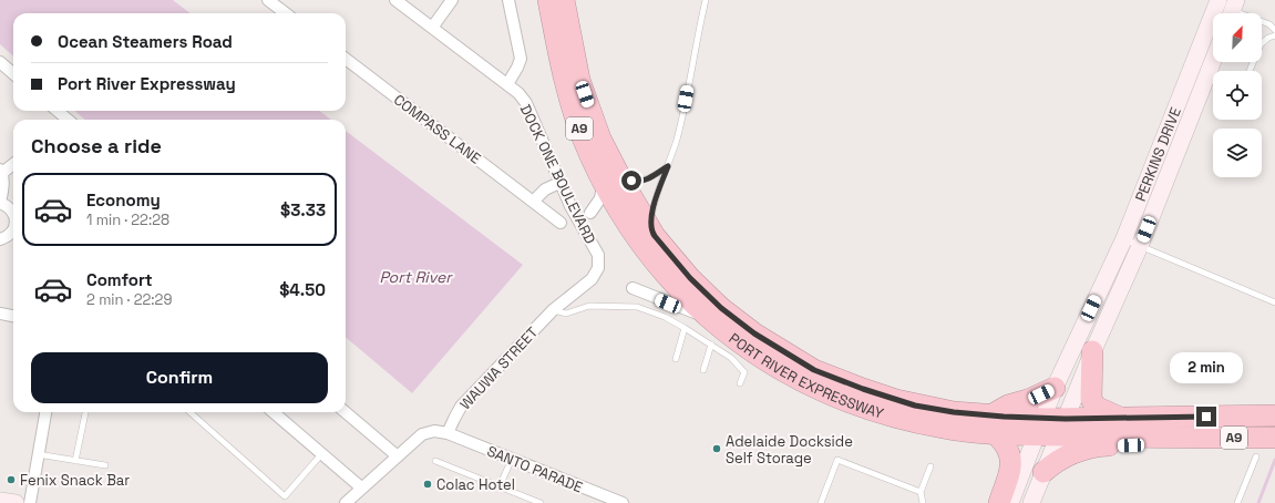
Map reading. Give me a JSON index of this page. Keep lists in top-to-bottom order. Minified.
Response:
{"streets":{"highway":["A9","PORT RIVER EXPRESSWAY"],"street":["COMPASS LANE","PERKINS DRIVE","DOCK ONE BOULEVARD","WAUWA STREET","SANTO PARADE"]},"crossings":[["PERKINS DRIVE","PORT RIVER EXPRESSWAY"],["DOCK ONE BOULEVARD","WAUWA STREET"],["WAUWA STREET","SANTO PARADE"]],"water":["Port River"],"places":["Adelaide Dockside Self Storage","Fenix Snack Bar","Colac Hotel"],"north":"top right","page":{"banner":["Ocean Steamers Road","Port River Expressway"],"heading":"Choose a ride","list":[{"name":"Economy","note":"1 min · 22:28","value":"$3.33"},{"name":"Comfort","note":"2 min · 22:29","value":"$4.50"}],"buttons":"Confirm","bubble":"2 min"}}
